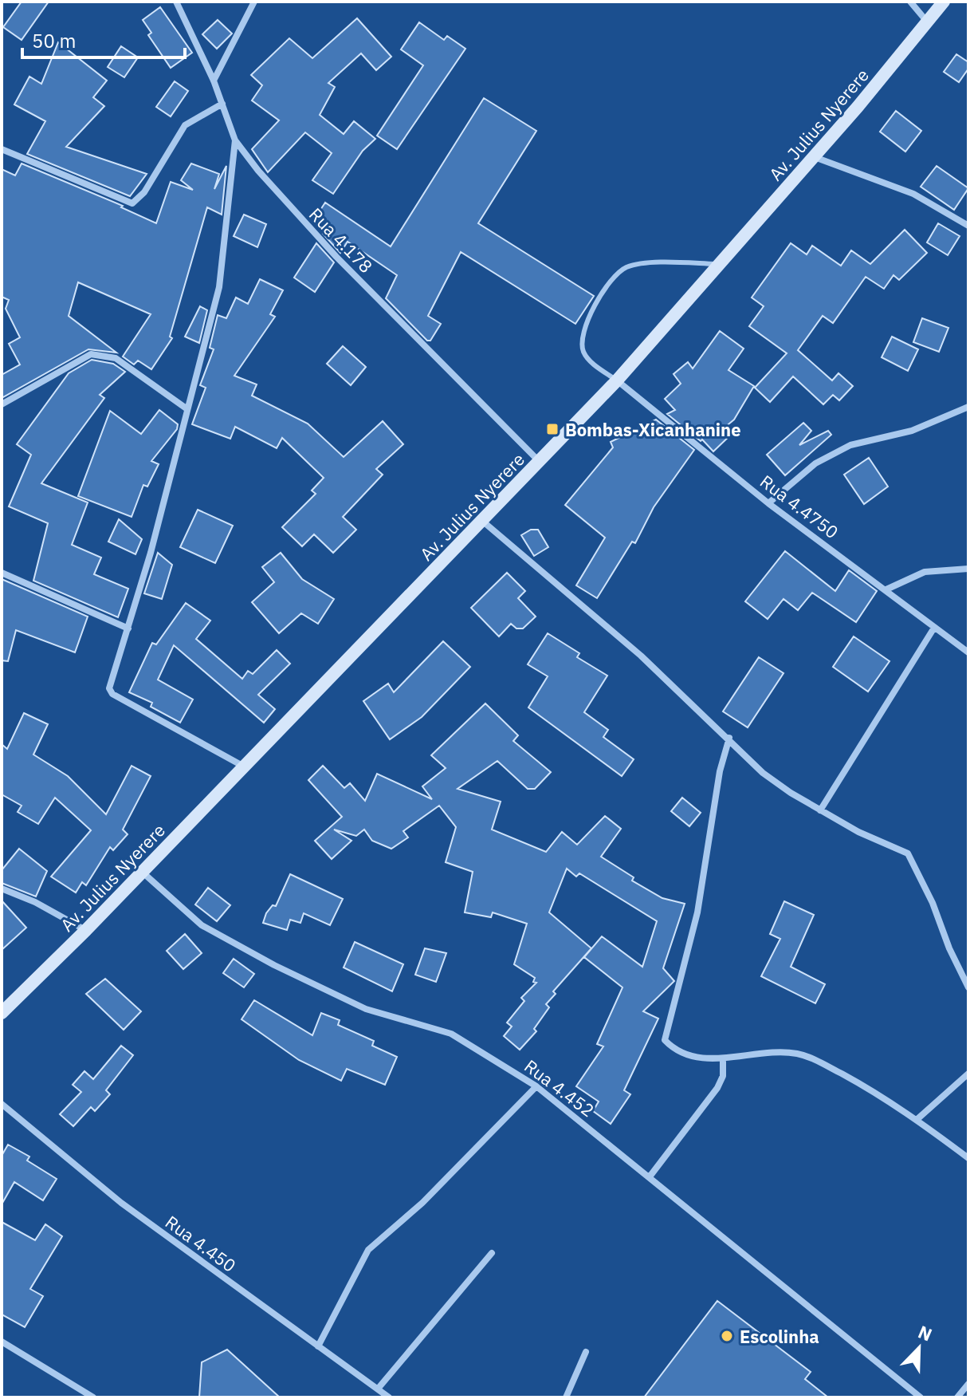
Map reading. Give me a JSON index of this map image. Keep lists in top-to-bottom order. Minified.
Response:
{"streets":{"main road":["Av. Julius Nyerere"],"street":["Rua 4.178","Rua 4.4750","Rua 4.452","Rua 4.450"]},"crossings":[["Av. Julius Nyerere","Rua 4.178"],["Av. Julius Nyerere","Rua 4.4750"],["Av. Julius Nyerere","Rua 4.452"]],"places":{"transit":["Bombas-Xicanhanine"],"other":["Escolinha"]},"scale_bar":"50 m","north":"top right"}
